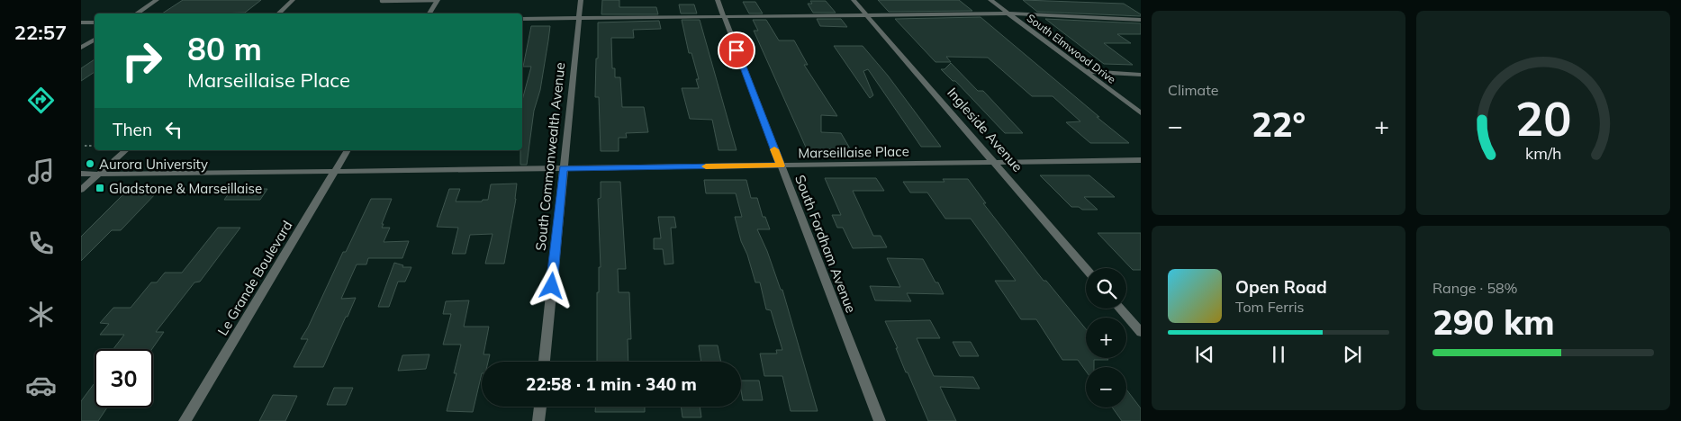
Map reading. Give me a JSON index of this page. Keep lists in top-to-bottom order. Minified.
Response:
{"streets":{"street":["South Elmwood Drive","Ingleside Avenue","Marseillaise Place","South Commonwealth Avenue","South Fordham Avenue","Le Grande Boulevard"]},"crossings":[["Ingleside Avenue","Marseillaise Place"],["Marseillaise Place","South Commonwealth Avenue"],["Marseillaise Place","South Fordham Avenue"],["Marseillaise Place","Le Grande Boulevard"]],"places":{"other":["Aurora University"],"transit":["Gladstone & Marseillaise"]},"page":{"tabs":"22:57","tile":["Climate",["Range · 58%","290 km"]],"turn":["80 m","Marseillaise Place"],"heat":["−","22°","+"],"then":"Then","map_buttons":["+","−"],"song":["Open Road","Tom Ferris"],"limit":"30","trip":"22:58 · 1 min · 340 m","gauge":["20","km/h"]}}
